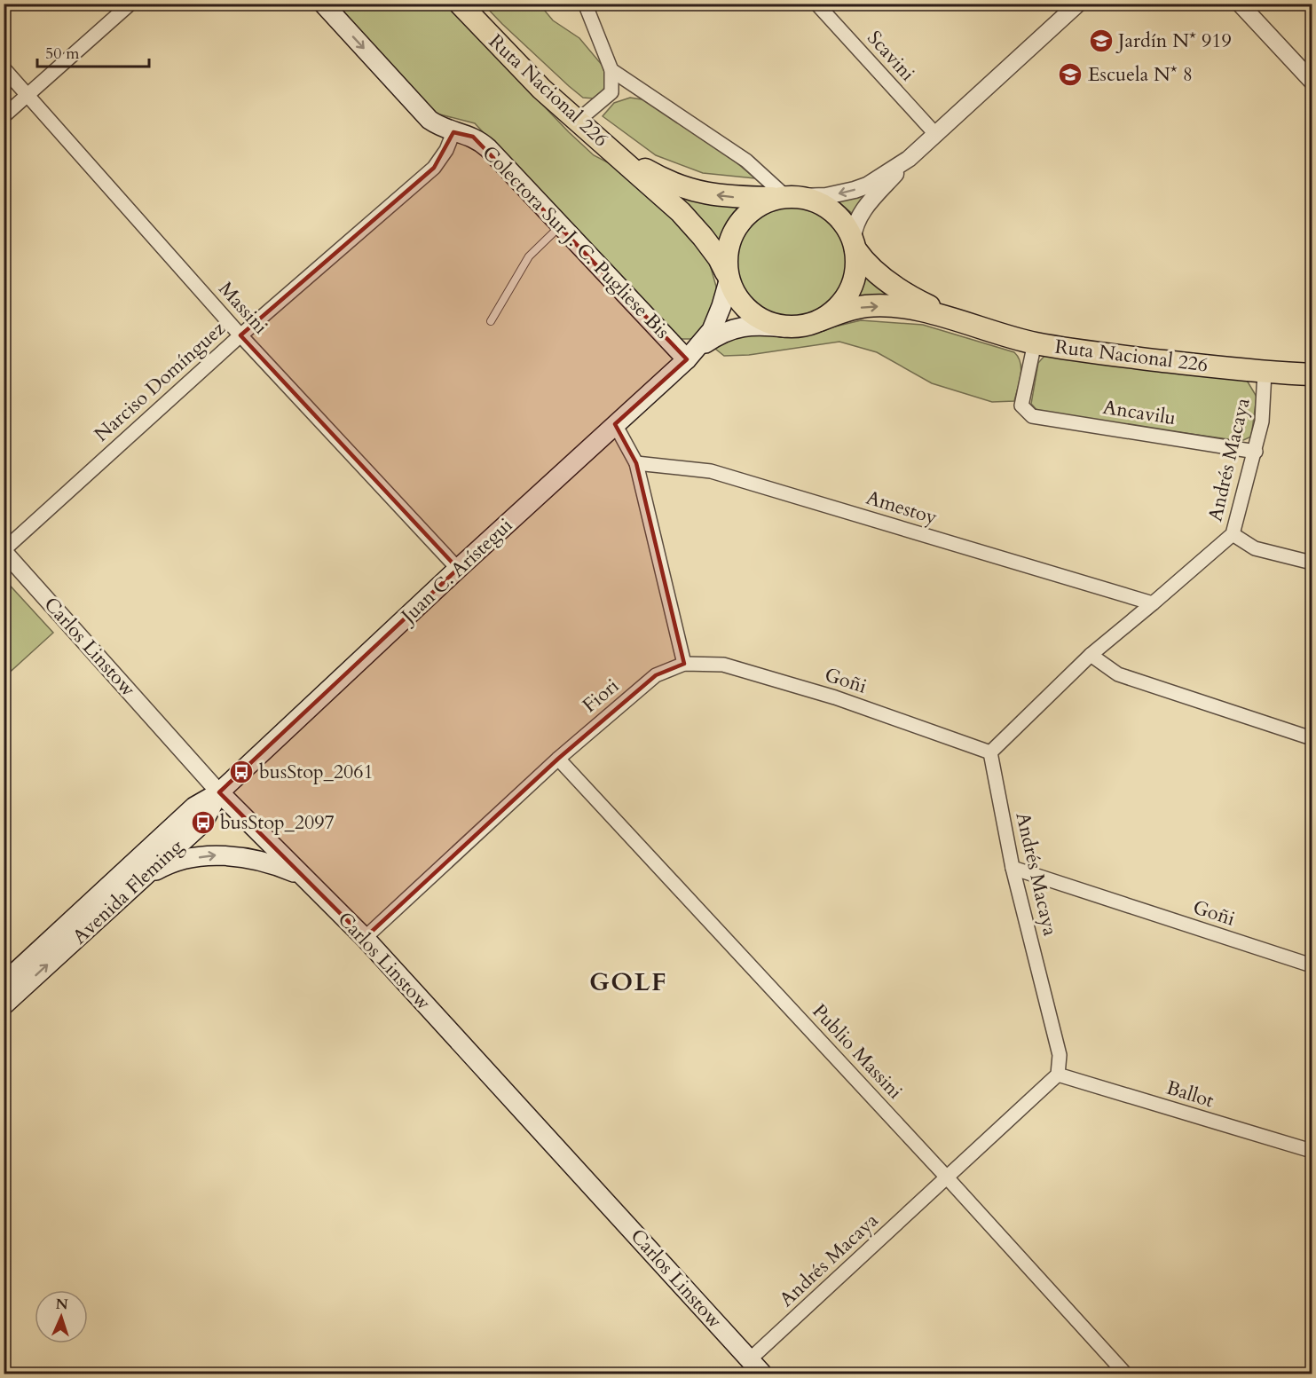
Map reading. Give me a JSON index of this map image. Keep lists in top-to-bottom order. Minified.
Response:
{"streets":{"highway":["Ruta Nacional 226"],"main road":["Colectora Sur J. C. Pugliese Bis","Juan C. Arístegui","Carlos Linstow","Avenida Fleming"],"street":["Scavini","Massini","Narciso Domínguez","Ancavilu","Andrés Macaya","Amestoy","Goñi","Fiori","Publio Massini","Ballot"]},"crossings":[["Ruta Nacional 226","Ancavilu"],["Ruta Nacional 226","Andrés Macaya"],["Ruta Nacional 226","Juan C. Arístegui"],["Colectora Sur J. C. Pugliese Bis","Narciso Domínguez"],["Colectora Sur J. C. Pugliese Bis","Juan C. Arístegui"],["Massini","Narciso Domínguez"],["Massini","Juan C. Arístegui"],["Narciso Domínguez","Carlos Linstow"],["Ancavilu","Andrés Macaya"],["Andrés Macaya","Amestoy"],["Andrés Macaya","Carlos Linstow"],["Andrés Macaya","Goñi"],["Andrés Macaya","Publio Massini"],["Andrés Macaya","Ballot"],["Juan C. Arístegui","Carlos Linstow"],["Juan C. Arístegui","Avenida Fleming"],["Carlos Linstow","Fiori"],["Carlos Linstow","Avenida Fleming"],["Goñi","Fiori"],["Fiori","Publio Massini"]],"one_way":["Colectora Sur J. C. Pugliese Bis"],"districts":["GOLF"],"places":{"school or university":["Jardín N* 919","Escuela N* 8"],"bus stop":["busStop_2061","busStop_2097"]},"scale_bar":"50 m","north":"top"}
